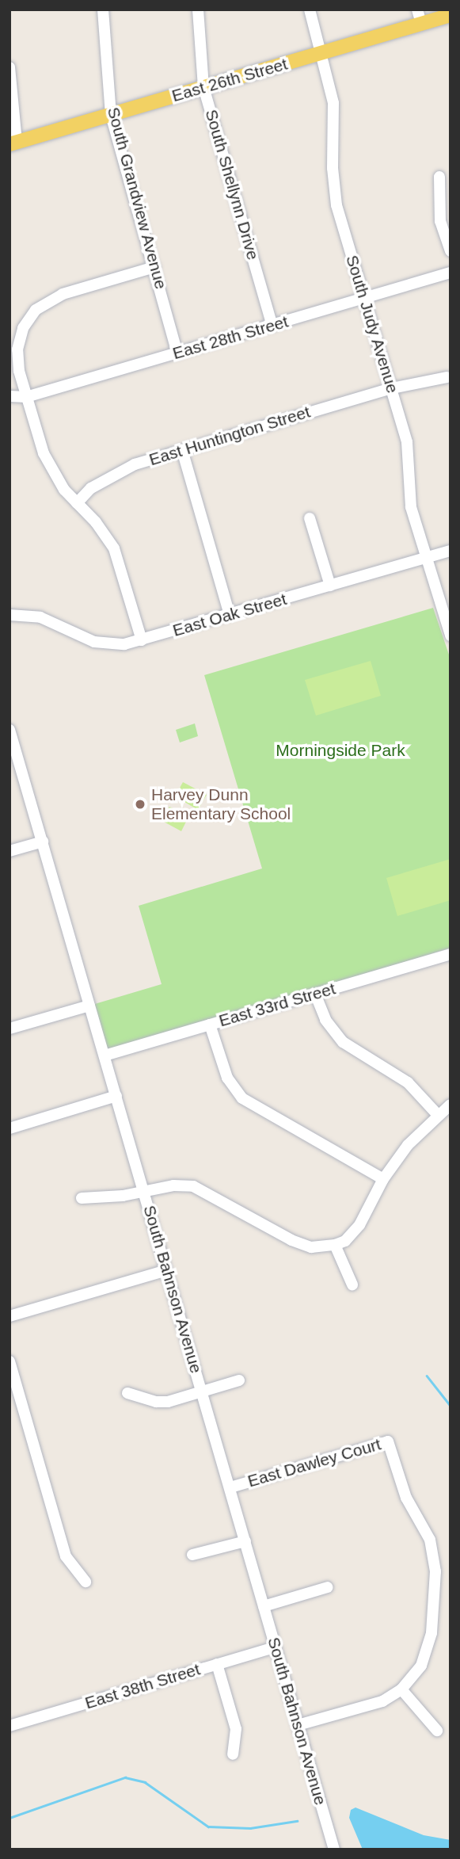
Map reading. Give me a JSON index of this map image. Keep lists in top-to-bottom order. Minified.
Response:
{"streets":{"main road":["East 26th Street"],"street":["South Shellynn Drive","South Grandview Avenue","South Judy Avenue","East 28th Street","East Huntington Street","East Oak Street","East 33rd Street","South Bahnson Avenue","East Dawley Court","East 38th Street"]},"crossings":[["East 26th Street","South Shellynn Drive"],["East 26th Street","South Grandview Avenue"],["East 26th Street","South Judy Avenue"],["South Shellynn Drive","East 28th Street"],["South Grandview Avenue","East 28th Street"],["South Judy Avenue","East 28th Street"],["South Judy Avenue","East Huntington Street"],["South Judy Avenue","East Oak Street"],["East 33rd Street","South Bahnson Avenue"],["South Bahnson Avenue","East Dawley Court"],["South Bahnson Avenue","East 38th Street"]],"parks":["Morningside Park"],"places":["Harvey Dunn Elementary School"]}
